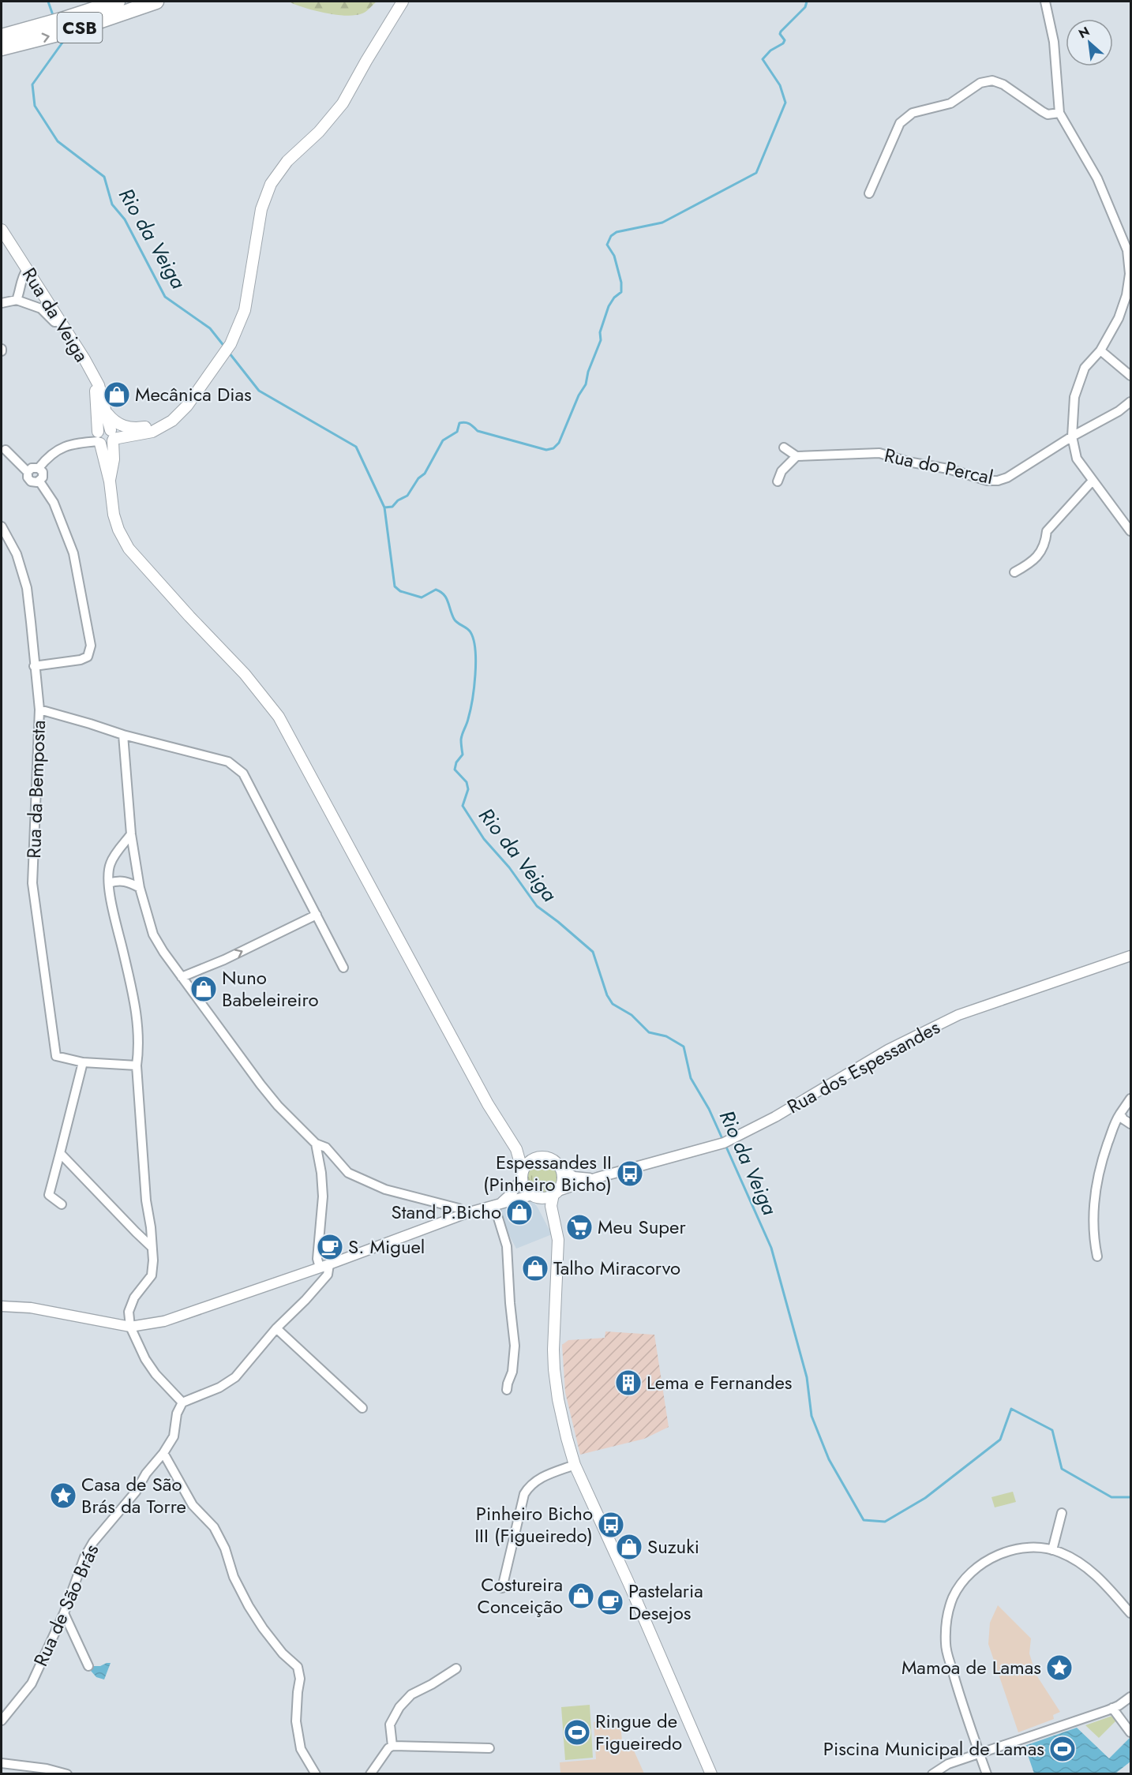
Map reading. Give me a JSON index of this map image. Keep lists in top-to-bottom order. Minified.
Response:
{"streets":{"highway":["CSB"],"main road":["Rua da Veiga"],"street":["Rua do Percal","Rua da Bemposta","Rua dos Espessandes","Rua de São Brás"]},"water":["Rio da Veiga"],"places":{"shop":["Mecânica Dias","Nuno Babeleireiro","Stand P.Bicho","Talho Miracorvo","Suzuki","Costureira Conceição"],"bus stop":["Espessandes II (Pinheiro Bicho)","Pinheiro Bicho III (Figueiredo)"],"supermarket":["Meu Super"],"cafe":["S. Miguel","Pastelaria Desejos"],"building":["Lema e Fernandes"],"place":["Casa de São Brás da Torre","Mamoa de Lamas"],"sports":["Ringue de Figueiredo","Piscina Municipal de Lamas"]},"north":"top left"}
